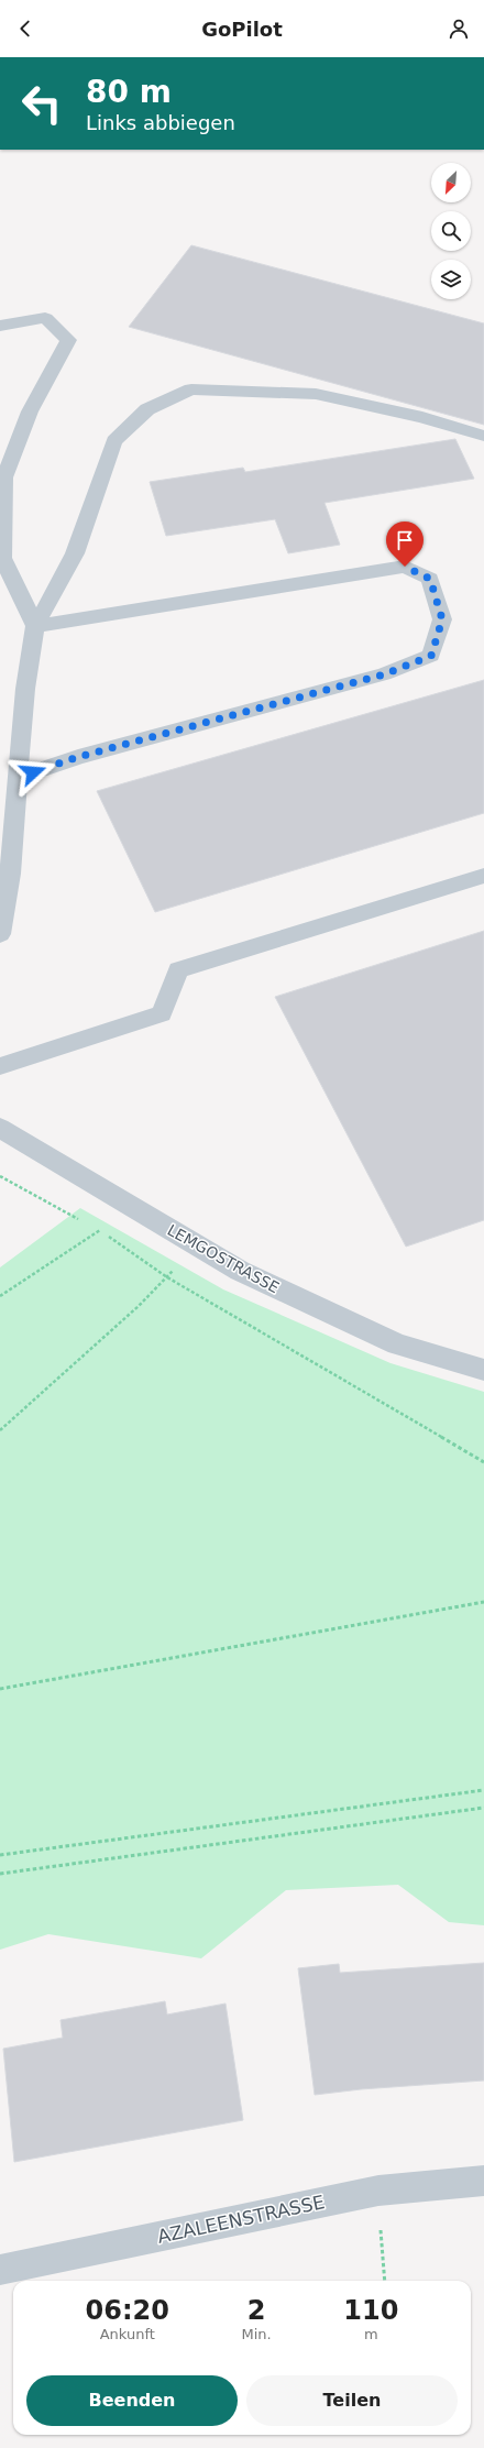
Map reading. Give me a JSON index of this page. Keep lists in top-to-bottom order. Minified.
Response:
{"streets":{"street":["LEMGOSTRASSE","AZALEENSTRASSE"]},"north":"bottom left","page":{"header":"GoPilot","turn":["80 m","Links abbiegen"],"eta":["06:20","Ankunft","2","Min.","110","m"],"buttons":["Beenden","Teilen"]}}
